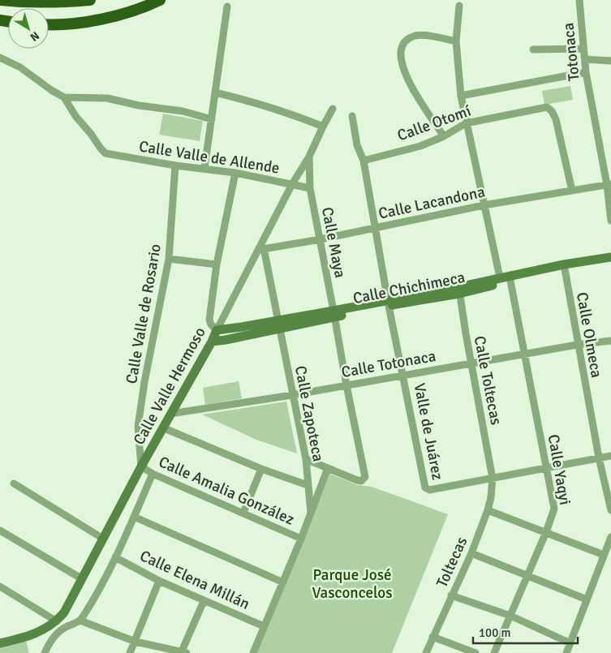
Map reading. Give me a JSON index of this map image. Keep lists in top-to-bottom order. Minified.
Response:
{"streets":{"main road":["Calle Chichimeca","Calle Valle Hermoso"],"street":["Totonaca","Calle Otomí","Calle Valle de Allende","Calle Lacandona","Calle Maya","Calle Valle de Rosario","Calle Olmeca","Calle Totonaca","Calle Toltecas","Calle Zapoteca","Valle de Juárez","Calle Yaqyi","Calle Amalia González","Toltecas","Calle Elena Millán"]},"crossings":[["Totonaca","Calle Lacandona"],["Calle Otomí","Calle Lacandona"],["Calle Otomí","Valle de Juárez"],["Calle Valle de Allende","Calle Maya"],["Calle Valle de Allende","Calle Valle de Rosario"],["Calle Valle de Allende","Calle Valle Hermoso"],["Calle Lacandona","Calle Maya"],["Calle Lacandona","Calle Valle Hermoso"],["Calle Lacandona","Calle Zapoteca"],["Calle Lacandona","Valle de Juárez"],["Calle Maya","Calle Chichimeca"],["Calle Maya","Calle Totonaca"],["Calle Maya","Calle Valle Hermoso"],["Calle Chichimeca","Calle Olmeca"],["Calle Chichimeca","Calle Toltecas"],["Calle Chichimeca","Calle Valle Hermoso"],["Calle Chichimeca","Calle Zapoteca"],["Calle Chichimeca","Valle de Juárez"],["Calle Chichimeca","Calle Yaqyi"],["Calle Valle de Rosario","Calle Valle Hermoso"],["Calle Valle de Rosario","Calle Amalia González"],["Calle Olmeca","Calle Totonaca"],["Calle Totonaca","Calle Toltecas"],["Calle Totonaca","Calle Valle Hermoso"],["Calle Totonaca","Calle Zapoteca"],["Calle Totonaca","Valle de Juárez"],["Calle Totonaca","Calle Yaqyi"],["Calle Toltecas","Valle de Juárez"],["Calle Toltecas","Toltecas"],["Calle Valle Hermoso","Calle Zapoteca"],["Calle Valle Hermoso","Calle Amalia González"],["Valle de Juárez","Toltecas"]],"parks":["Parque José Vasconcelos"],"scale_bar":"100 m","north":"bottom right"}
